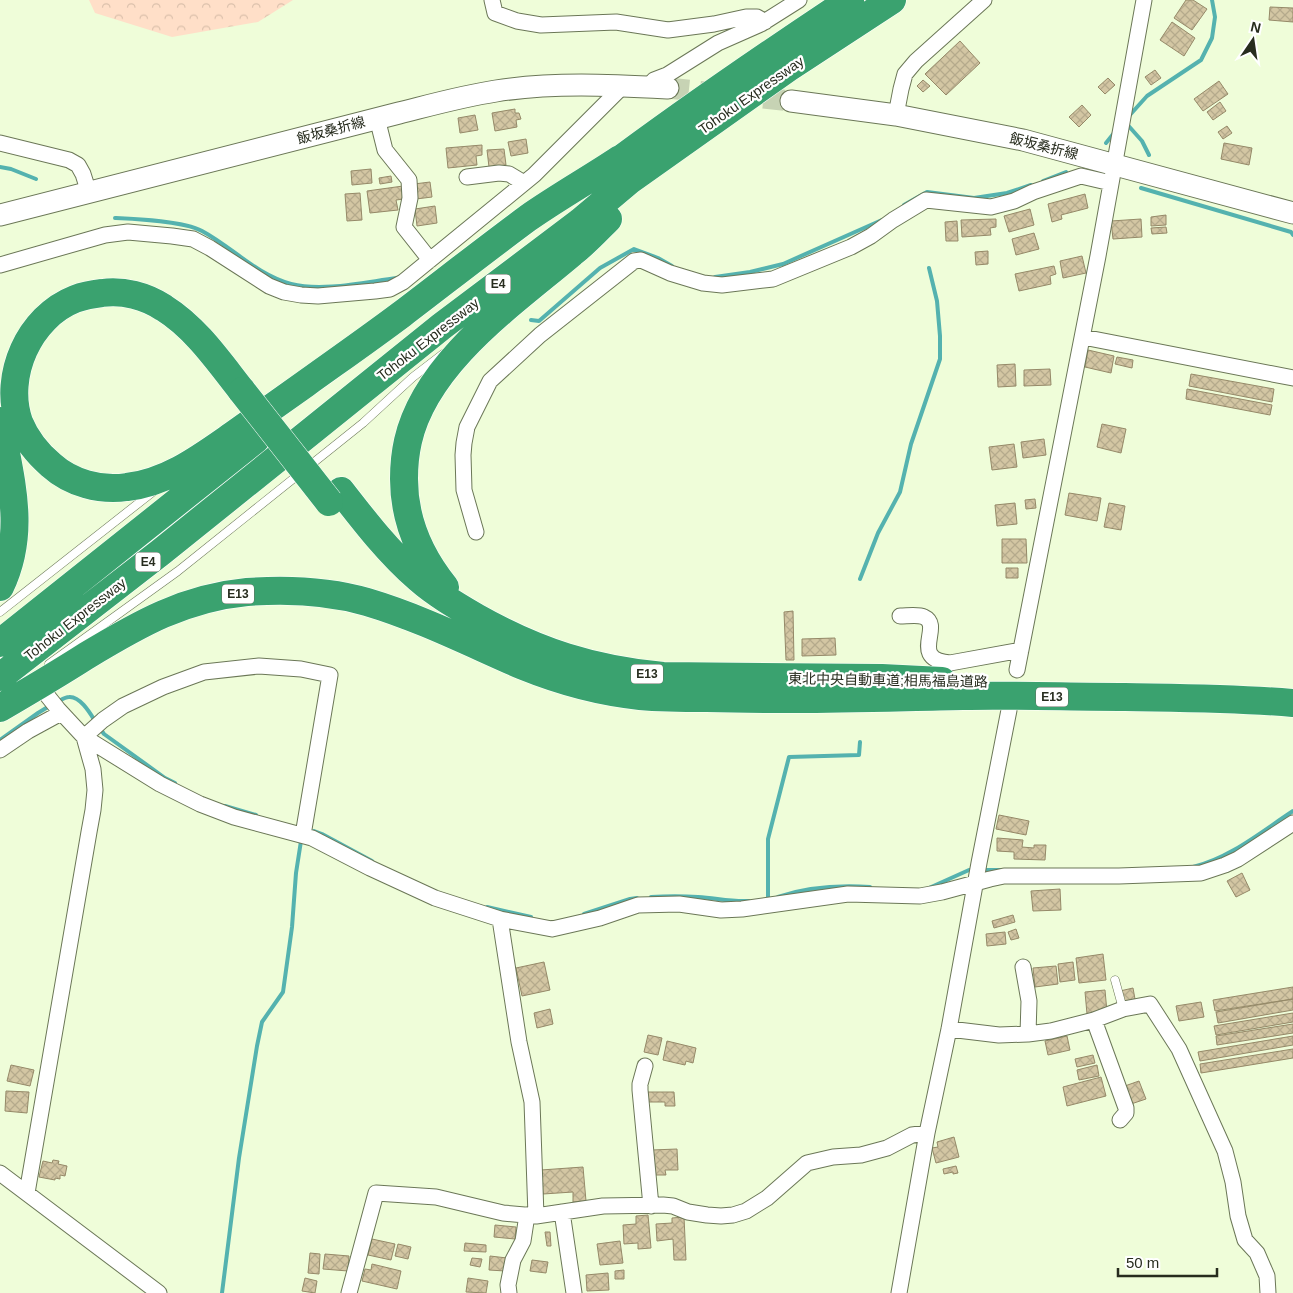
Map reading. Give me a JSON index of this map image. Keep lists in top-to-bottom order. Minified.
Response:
{"streets":{"highway":["Tohoku Expressway","E4","E13","東北中央自動車道;相馬福島道路"],"main road":["飯坂桑折線"]},"crossings":[["E13","東北中央自動車道;相馬福島道路"]],"scale_bar":"50 m","north":"top"}
